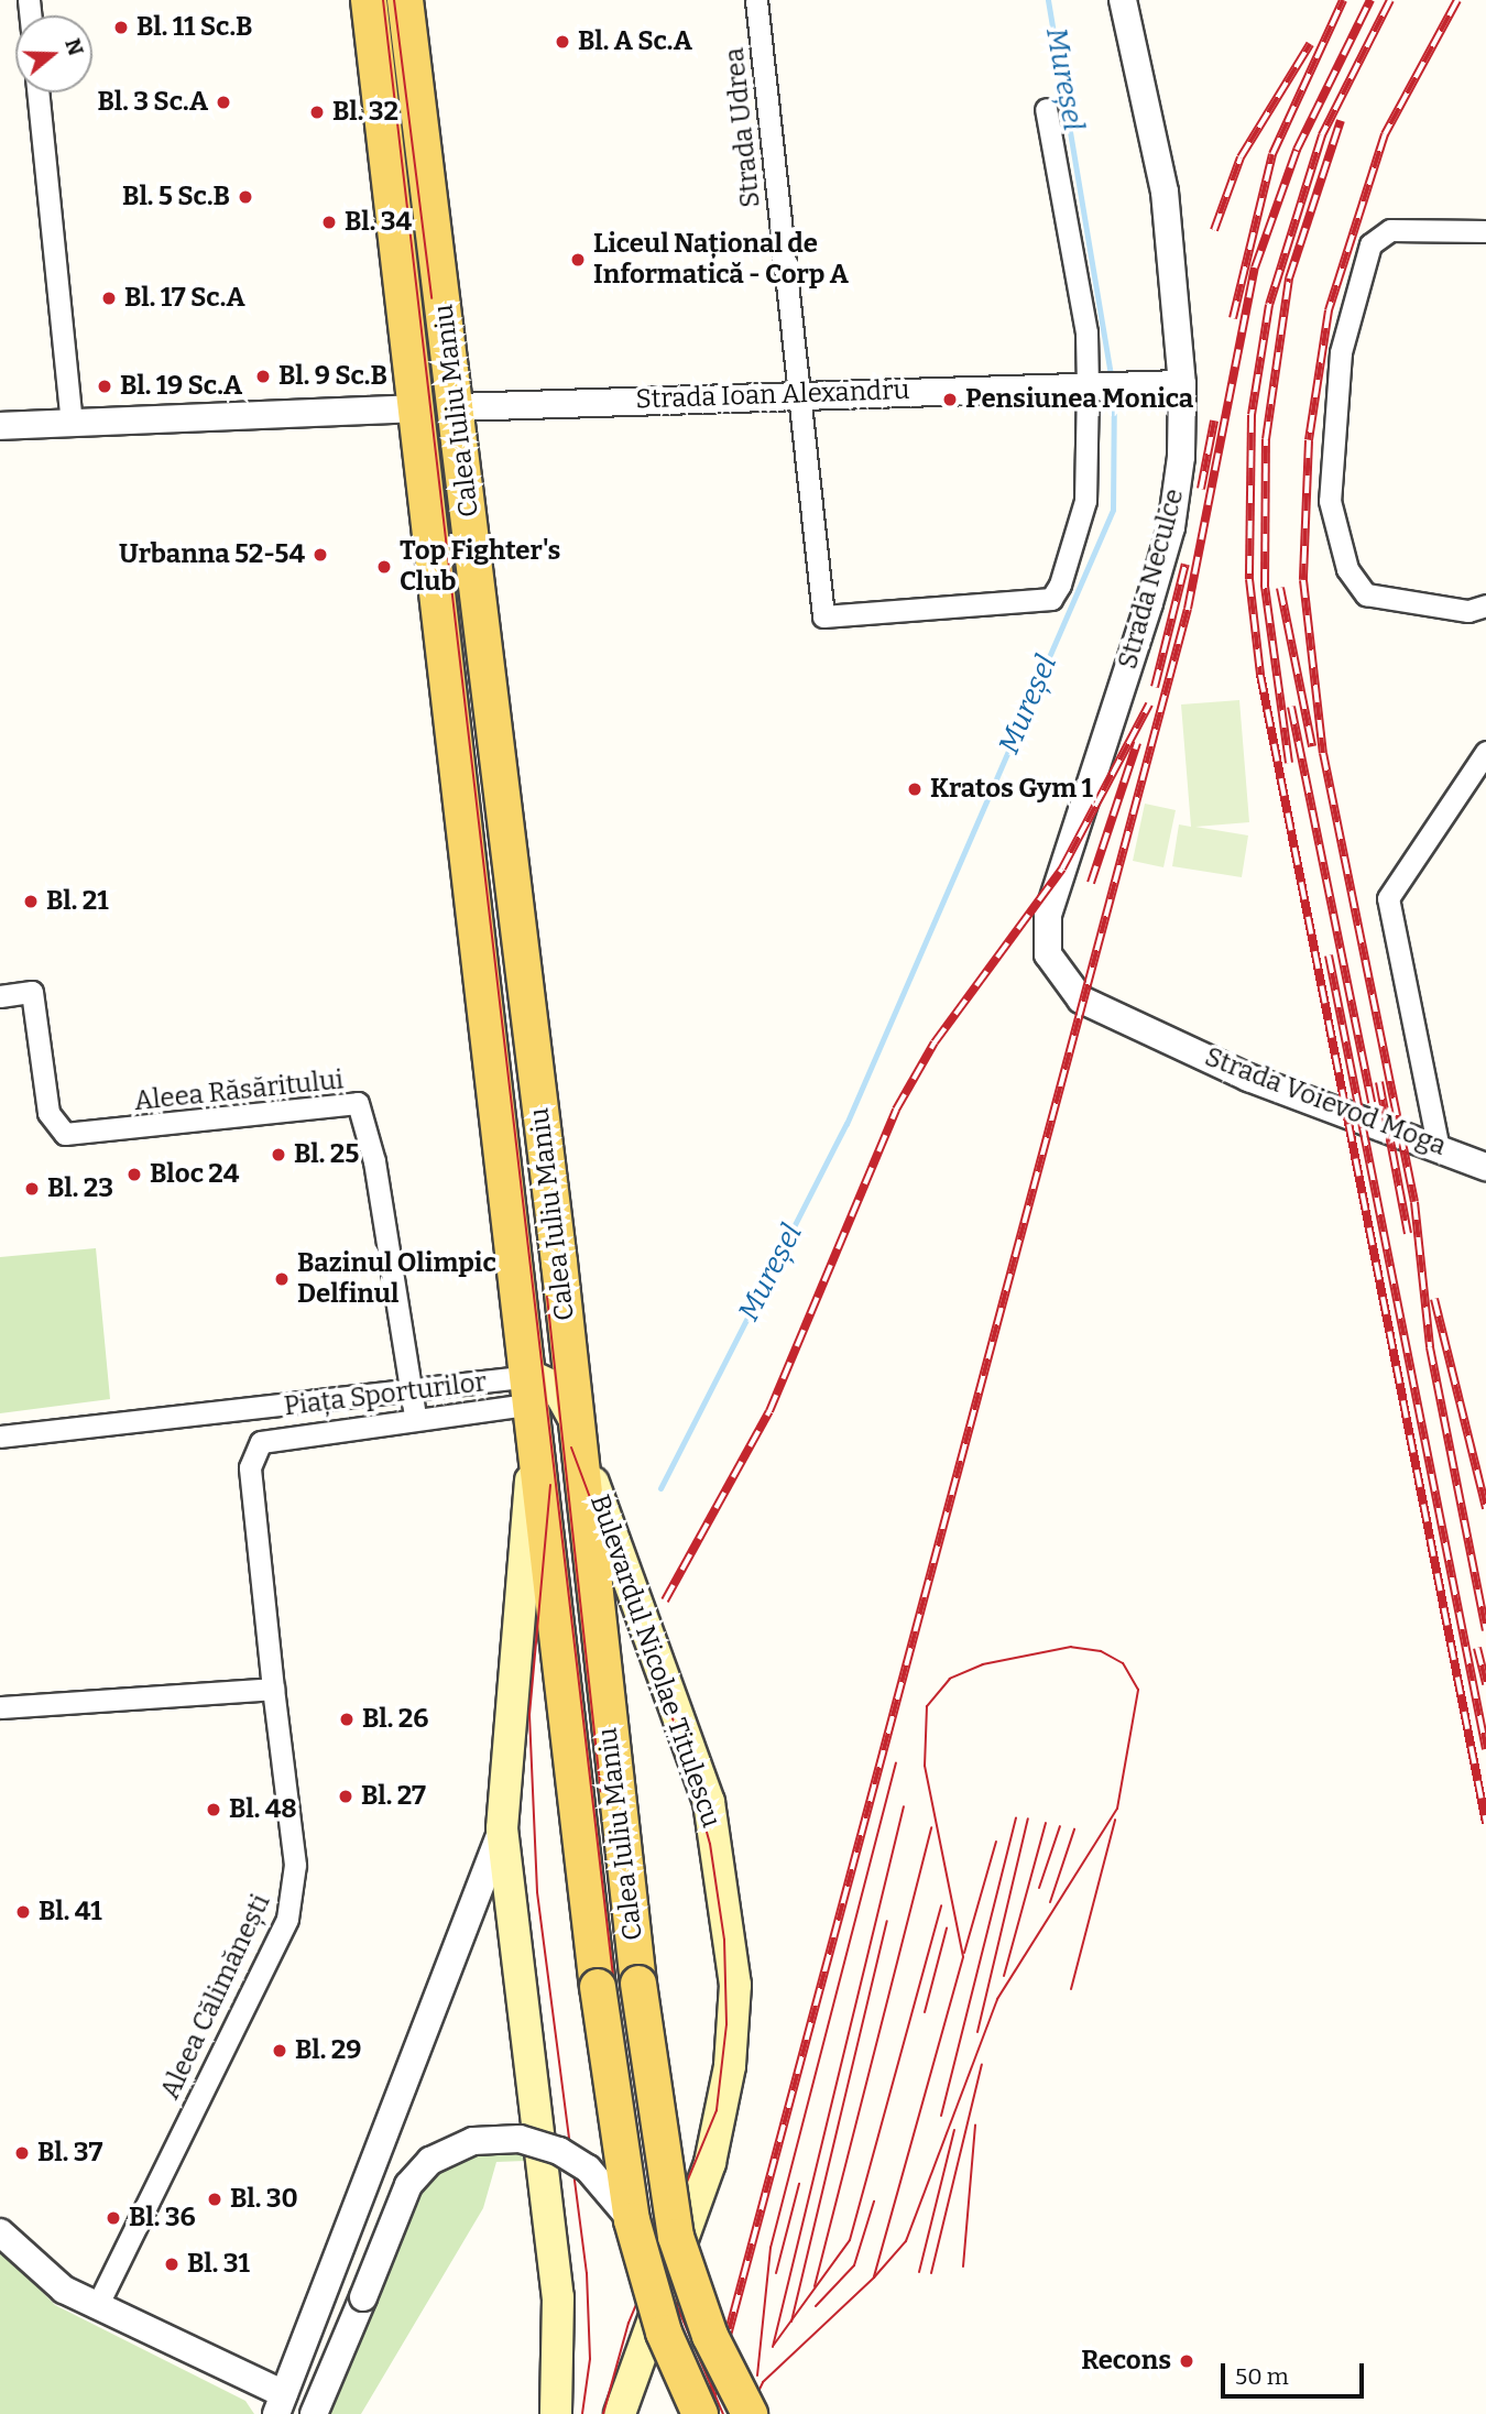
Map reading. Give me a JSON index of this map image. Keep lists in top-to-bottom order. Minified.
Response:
{"streets":{"main road":["Calea Iuliu Maniu","Bulevardul Nicolae Titulescu"],"street":["Strada Udrea","Strada Ioan Alexandru","Strada Neculce","Aleea Răsăritului","Strada Voievod Moga","Piața Sporturilor","Aleea Călimănești"]},"crossings":[["Strada Udrea","Strada Ioan Alexandru"],["Strada Ioan Alexandru","Calea Iuliu Maniu"],["Strada Ioan Alexandru","Strada Neculce"],["Calea Iuliu Maniu","Piața Sporturilor"],["Calea Iuliu Maniu","Bulevardul Nicolae Titulescu"],["Strada Neculce","Strada Voievod Moga"],["Aleea Răsăritului","Piața Sporturilor"],["Piața Sporturilor","Bulevardul Nicolae Titulescu"],["Piața Sporturilor","Aleea Călimănești"]],"water":["Mureșel"],"places":["Bl. 11 Sc.B","Bl. A Sc.A","Bl. 3 Sc.A","Bl. 32","Bl. 5 Sc.B","Bl. 34","Liceul Național de Informatică - Corp A","Bl. 17 Sc.A","Bl. 9 Sc.B","Bl. 19 Sc.A","Pensiunea Monica","Urbanna 52-54","Top Fighter's Club","Kratos Gym 1","Bl. 21","Bl. 25","Bloc 24","Bl. 23","Bazinul Olimpic Delfinul","Bl. 26","Bl. 27","Bl. 48","Bl. 41","Bl. 29","Bl. 37","Bl. 30","Bl. 36","Bl. 31","Recons"],"scale_bar":"50 m","north":"right"}
